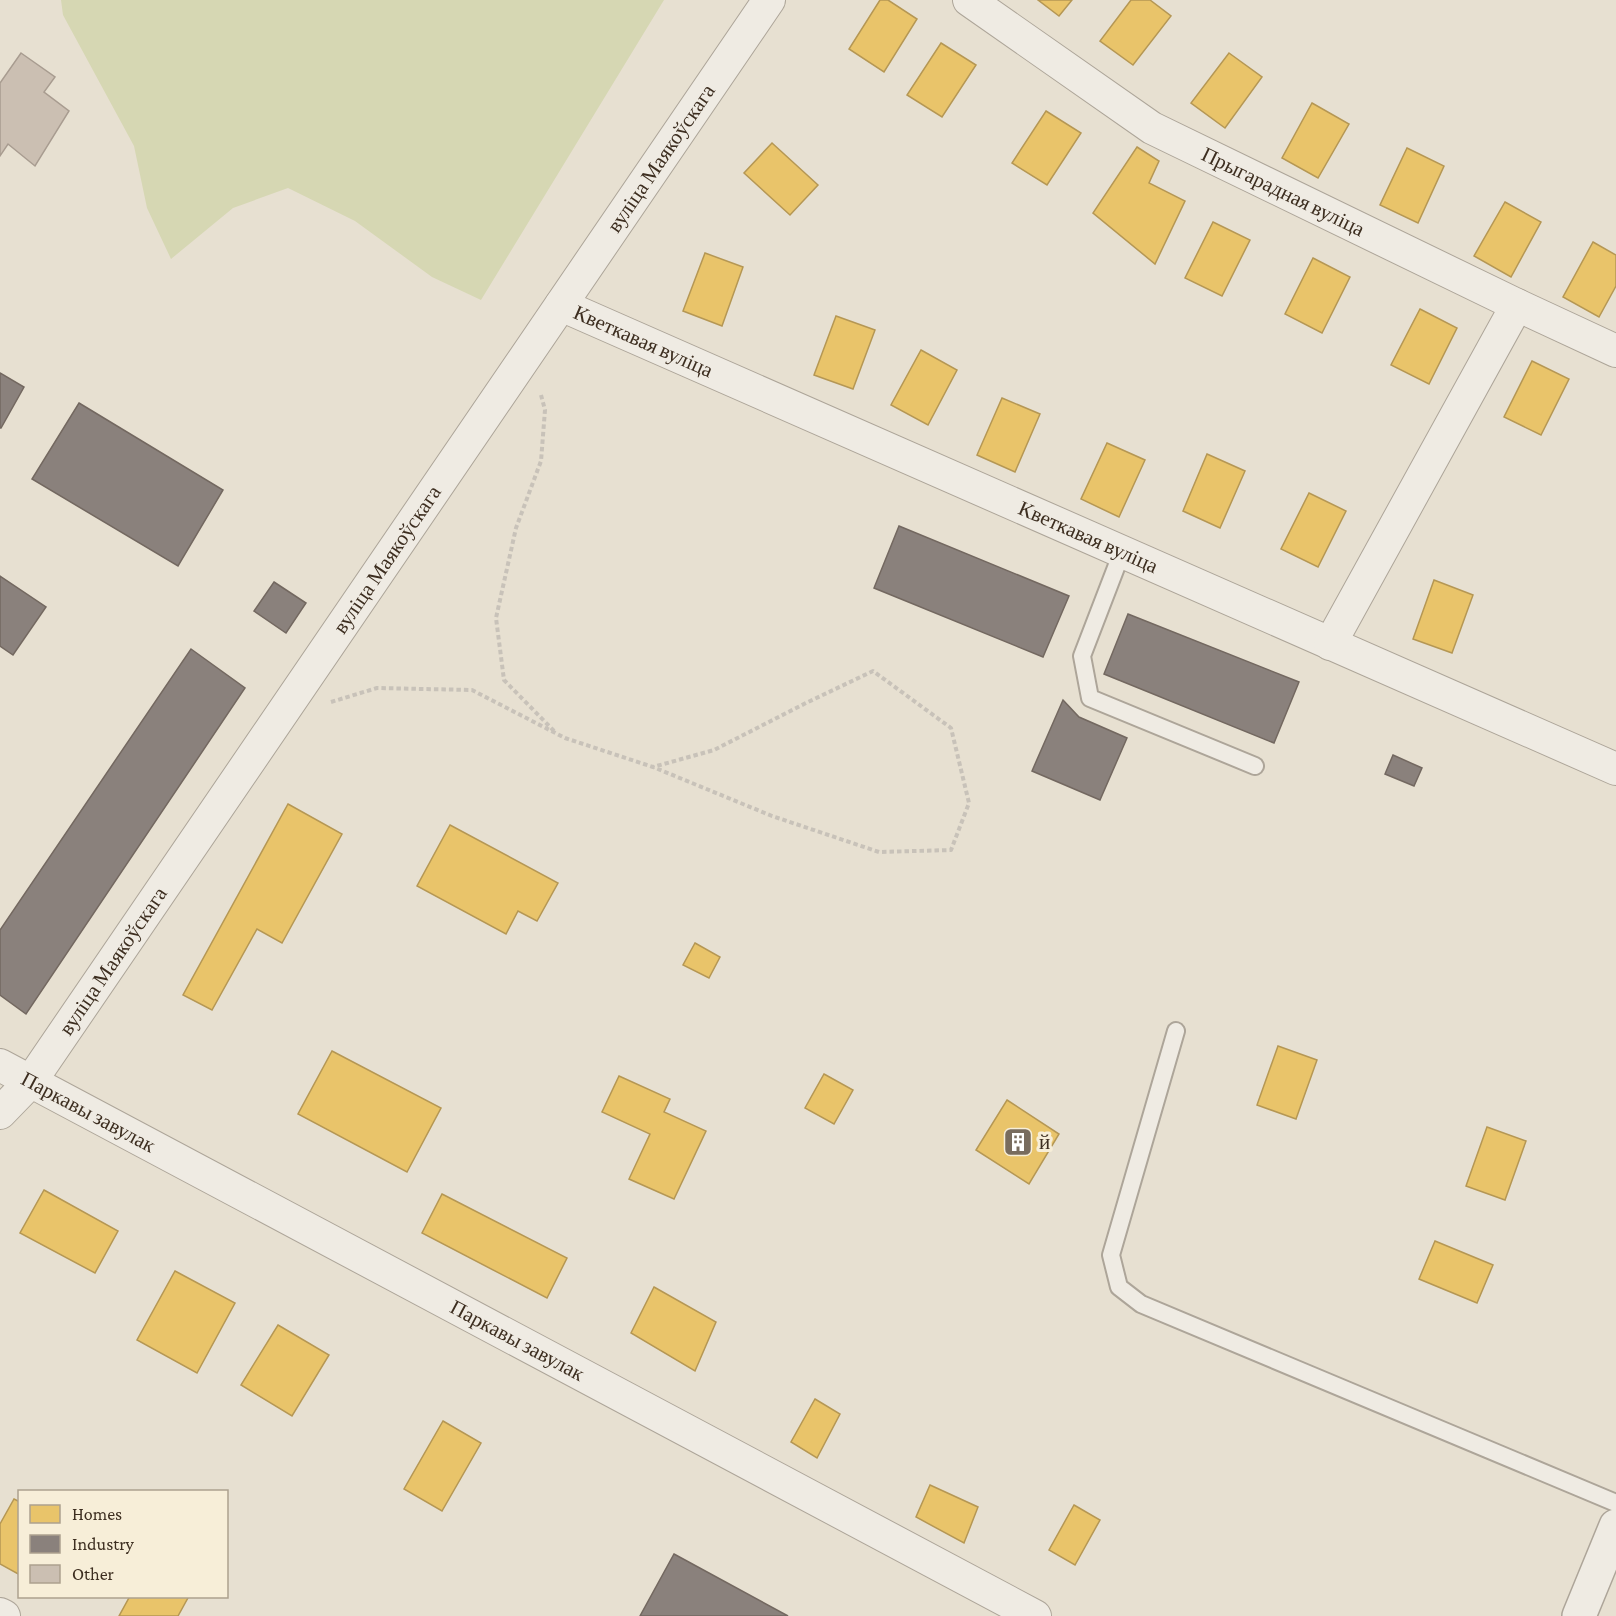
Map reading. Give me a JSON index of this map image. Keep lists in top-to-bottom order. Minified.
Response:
{"streets":{"street":["вуліца Маякоўскага","Прыгарадная вуліца","Кветкавая вуліца","Паркавы завулак"]},"crossings":[["вуліца Маякоўскага","Кветкавая вуліца"],["вуліца Маякоўскага","Паркавы завулак"]],"places":{"building":["й"]},"legend":["Homes","Industry","Other"]}
